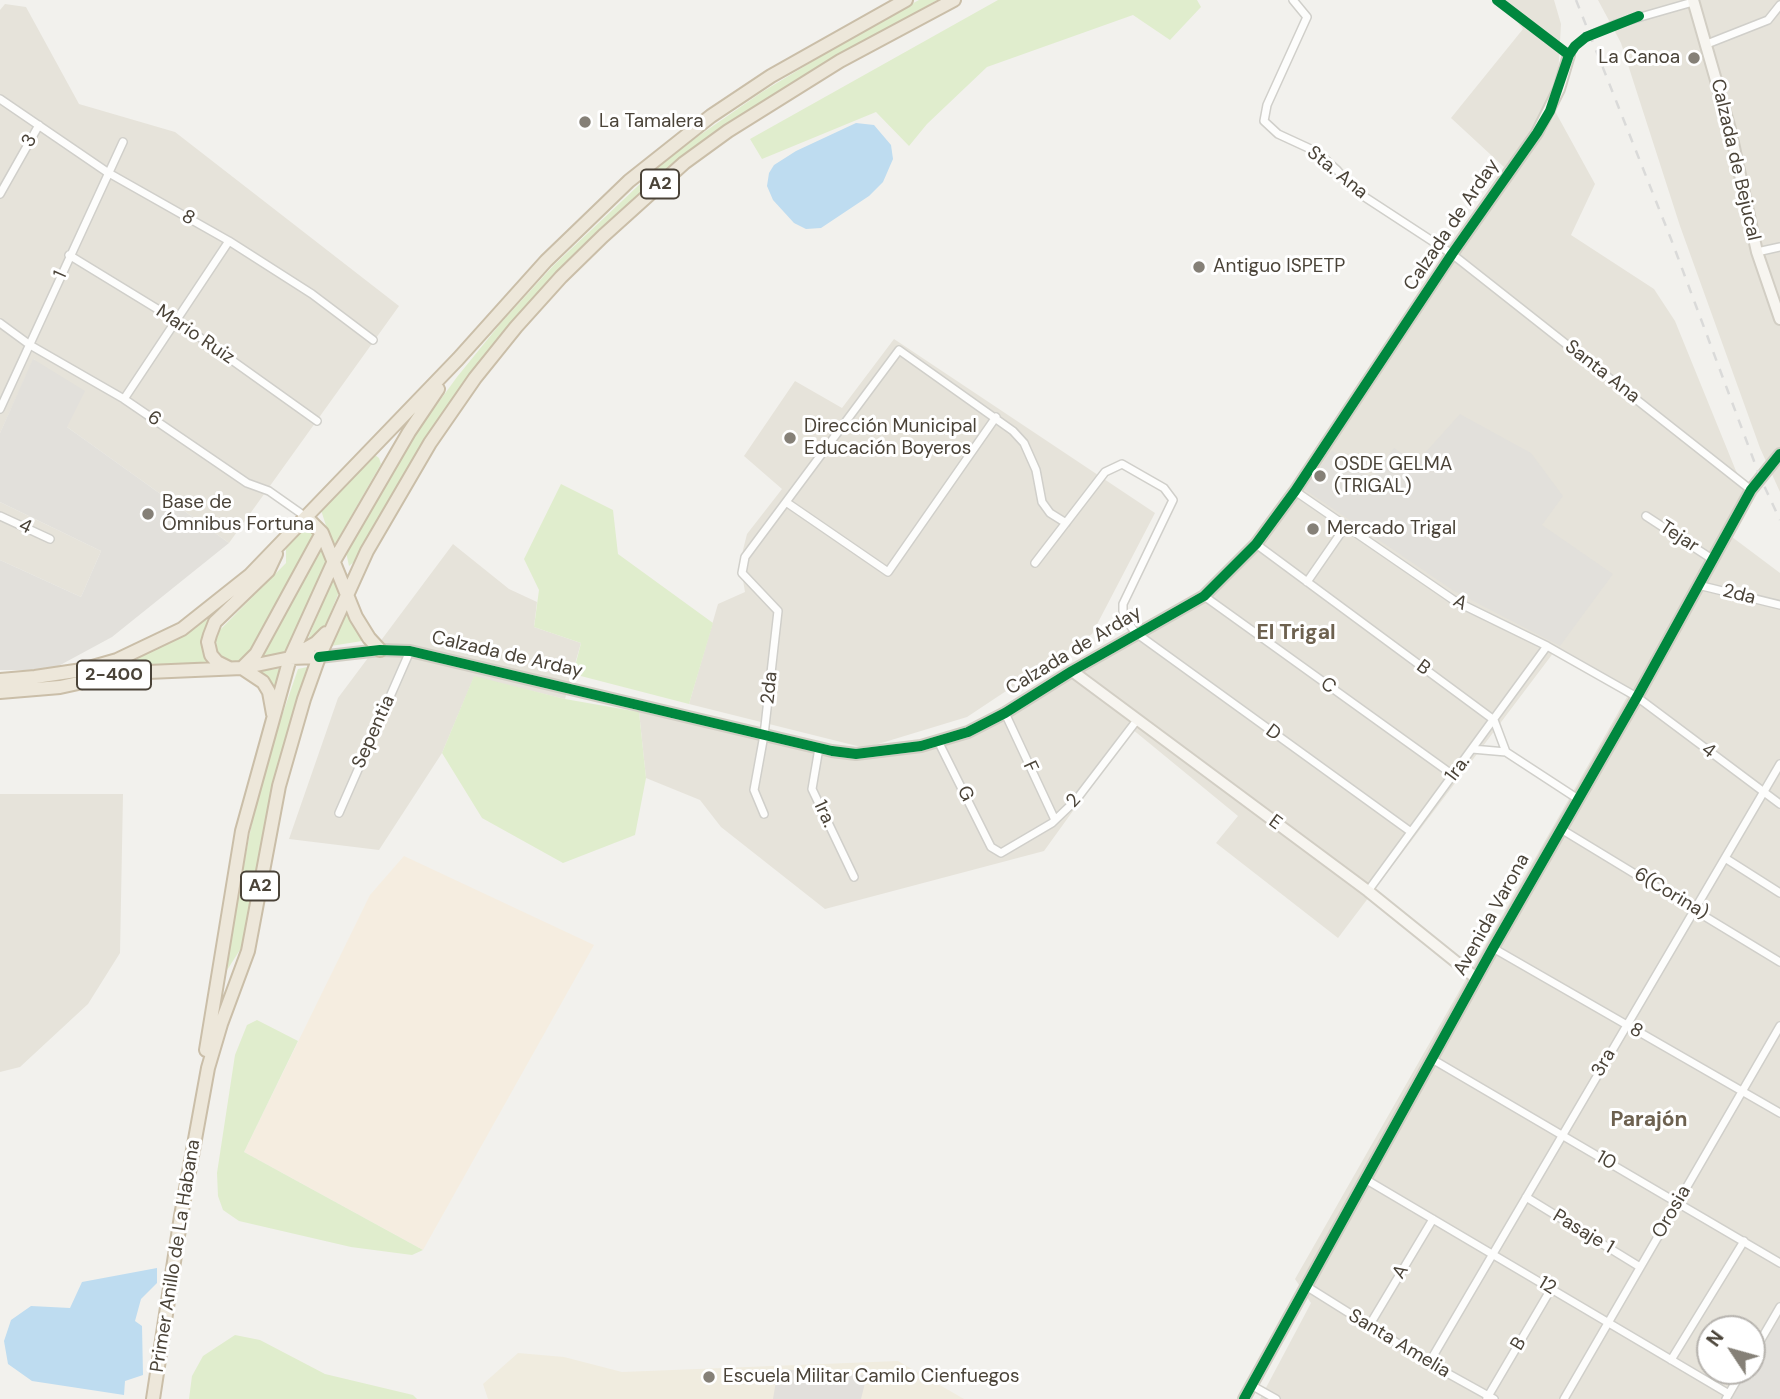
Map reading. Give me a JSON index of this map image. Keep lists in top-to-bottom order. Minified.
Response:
{"streets":{"highway":["A2","2-400","Primer Anillo de La Habana"],"street":["3","Calzada de Bejucal","Sta. Ana","8","Calzada de Arday","1","Mario Ruiz","Santa Ana","6","4","Tejar","2da","A","B","C","Sepentia","D","F","1ra.","G","2","E","6(Corina)","Avenida Varona","3ra","10","Orosia","Pasaje 1","12","Santa Amelia"]},"crossings":[["3","8"],["Sta. Ana","Calzada de Arday"],["Sta. Ana","Santa Ana"],["A2","Calzada de Arday"],["A2","2-400"],["A2","Primer Anillo de La Habana"],["8","1"],["8","Avenida Varona"],["8","3ra"],["8","Orosia"],["Calzada de Arday","Santa Ana"],["Calzada de Arday","2da"],["Calzada de Arday","A"],["Calzada de Arday","B"],["Calzada de Arday","C"],["Calzada de Arday","Sepentia"],["Calzada de Arday","D"],["Calzada de Arday","F"],["Calzada de Arday","1ra."],["Calzada de Arday","G"],["Calzada de Arday","E"],["Calzada de Arday","Primer Anillo de La Habana"],["1","Mario Ruiz"],["1","6"],["Santa Ana","Avenida Varona"],["6","2-400"],["4","A"],["4","Avenida Varona"],["4","3ra"],["Tejar","Avenida Varona"],["2da","Avenida Varona"],["A","1ra."],["A","Avenida Varona"],["A","12"],["A","Santa Amelia"],["B","1ra."],["B","12"],["B","Santa Amelia"],["2-400","Primer Anillo de La Habana"],["C","1ra."],["D","1ra."],["F","2"],["1ra.","E"],["G","2"],["2","E"],["E","Avenida Varona"],["6(Corina)","Avenida Varona"],["6(Corina)","3ra"],["Avenida Varona","10"],["Avenida Varona","12"],["Avenida Varona","Santa Amelia"],["3ra","10"],["3ra","Pasaje 1"],["3ra","12"],["3ra","Santa Amelia"],["10","Orosia"],["Orosia","Pasaje 1"],["Orosia","12"]],"districts":["El Trigal","Parajón"],"places":["La Canoa","La Tamalera","Antiguo ISPETP","Dirección Municipal Educación Boyeros","OSDE GELMA (TRIGAL)","Base de Ómnibus Fortuna","Mercado Trigal","Escuela Militar Camilo Cienfuegos"],"north":"top left"}
